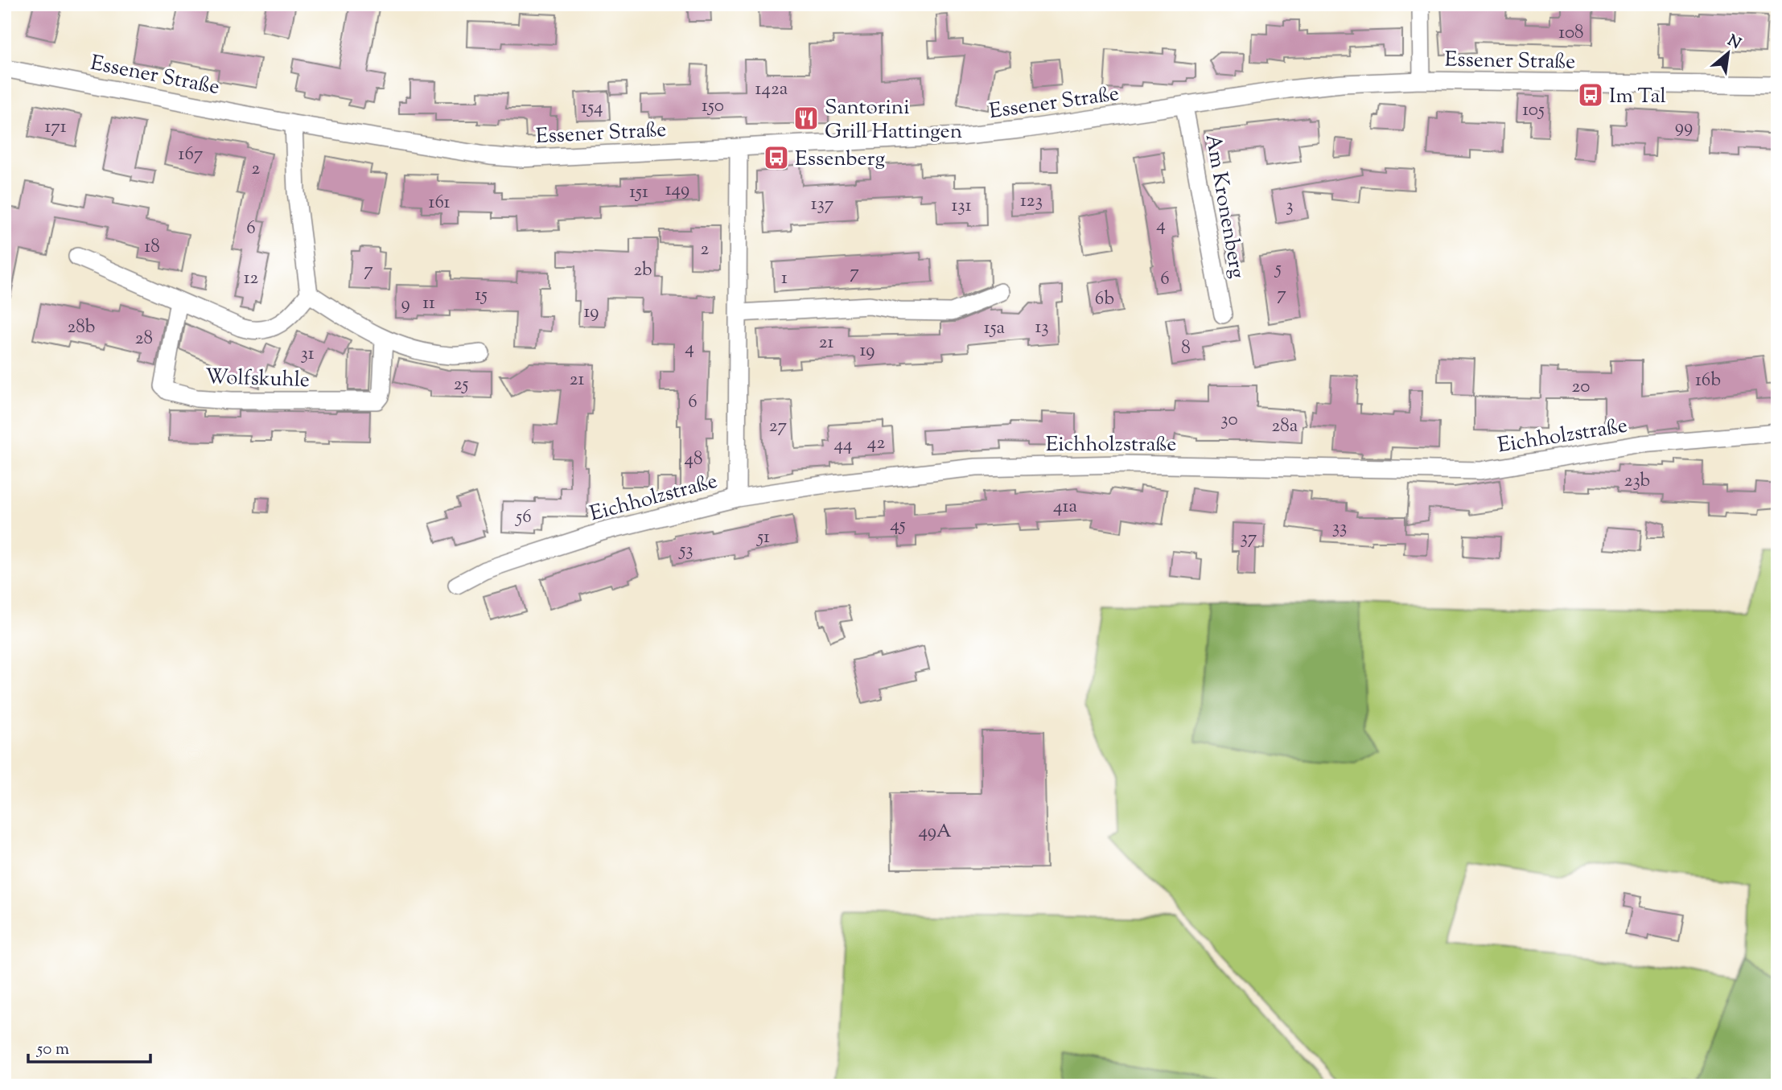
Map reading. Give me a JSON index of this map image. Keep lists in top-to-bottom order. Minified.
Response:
{"streets":{"street":["Essener Straße","Am Kronenberg","Wolfskuhle","Eichholzstraße"]},"crossings":[["Essener Straße","Am Kronenberg"]],"places":{"bus stop":["Im Tal","Essenberg"],"restaurant":["Santorini Grill Hattingen"]},"house_numbers":["108","142a","150","154","105","171","99","167","2","149","151","123","161","137","131","3","4","6","18","2","5","7","2b","7","12","1","6","7","15","6b","11","9","19","28b","13","15a","28","21","4","8","19","31","21","16b","25","20","6","30","27","28a","42","44","48","23b","41a","56","45","33","51","37","53","49A"],"scale_bar":"50 m","north":"top right"}
